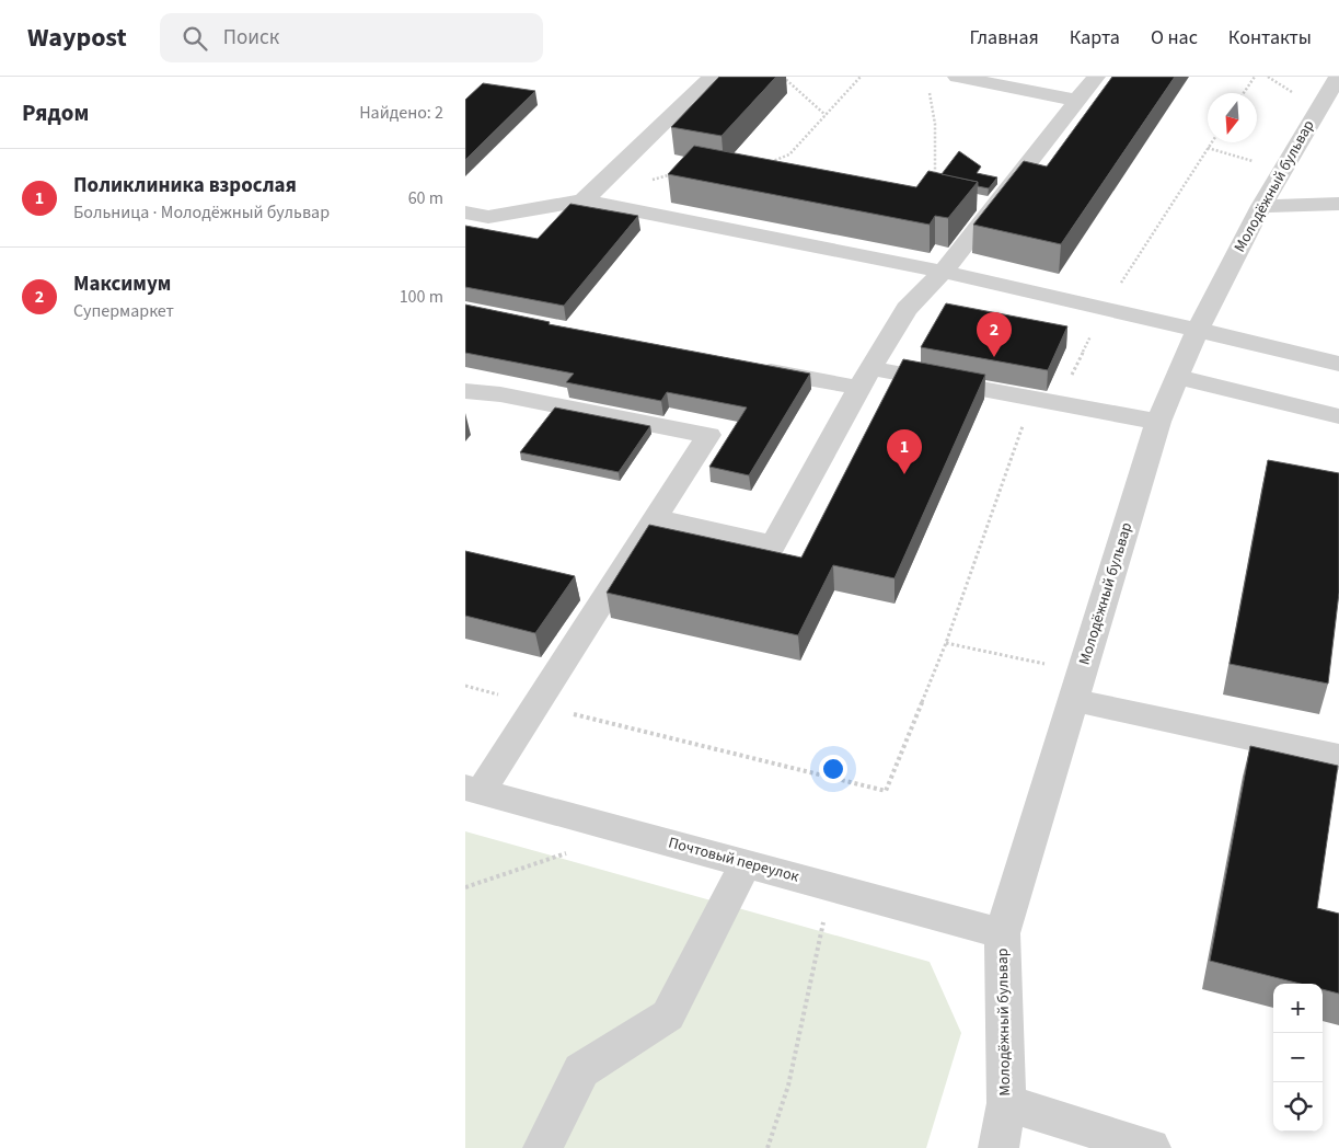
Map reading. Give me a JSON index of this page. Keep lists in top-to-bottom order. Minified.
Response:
{"streets":{"street":["Молодёжный бульвар","Почтовый переулок"]},"crossings":[["Молодёжный бульвар","Почтовый переулок"]],"north":"bottom","page":{"header":"Waypost","search":"Поиск","nav":["Главная","Карта","О нас","Контакты"],"heading":["Рядом","Найдено: 2"],"list":[{"mark":"1","name":"Поликлиника взрослая","note":"Больница · Молодёжный бульвар","value":"60 m"},{"mark":"2","name":"Максимум","note":"Супермаркет","value":"100 m"}],"pins":["2","1"],"map_buttons":["+","−"]}}
